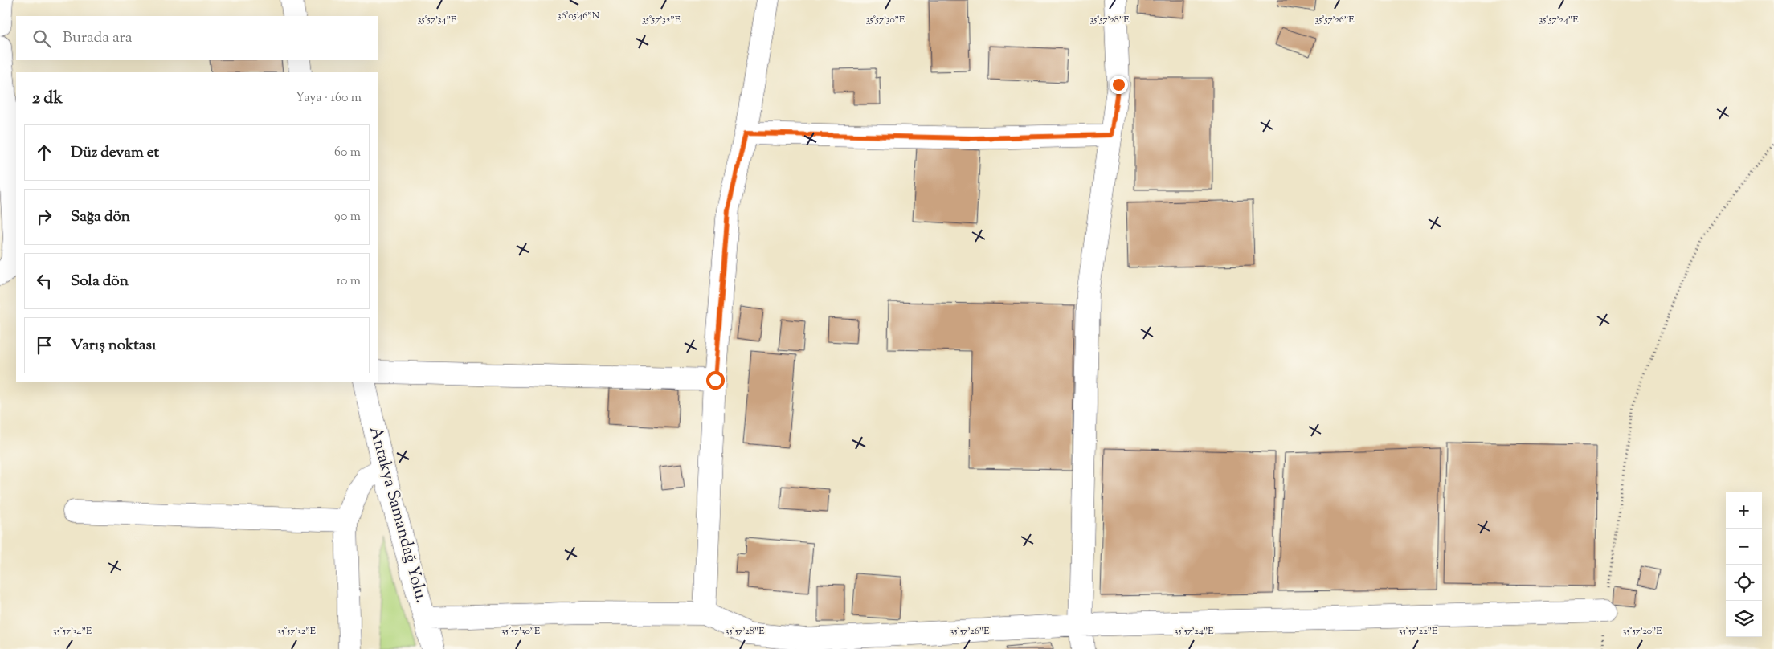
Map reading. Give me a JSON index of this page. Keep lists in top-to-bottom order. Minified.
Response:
{"streets":{"street":["Antakya Samandağ Yolu."]},"page":{"search":"Burada ara","heading":["2 dk","Yaya · 160 m"],"list":[["Düz devam et","60 m"],["Sağa dön","90 m"],["Sola dön","10 m"],"Varış noktası"],"map_buttons":["+","−"]},"coordinates":["36°05'46\"N","35°57'28\"E","35°57'26\"E","35°57'24\"E","35°57'34\"E","35°57'32\"E","35°57'30\"E","35°57'22\"E","35°57'20\"E"]}
